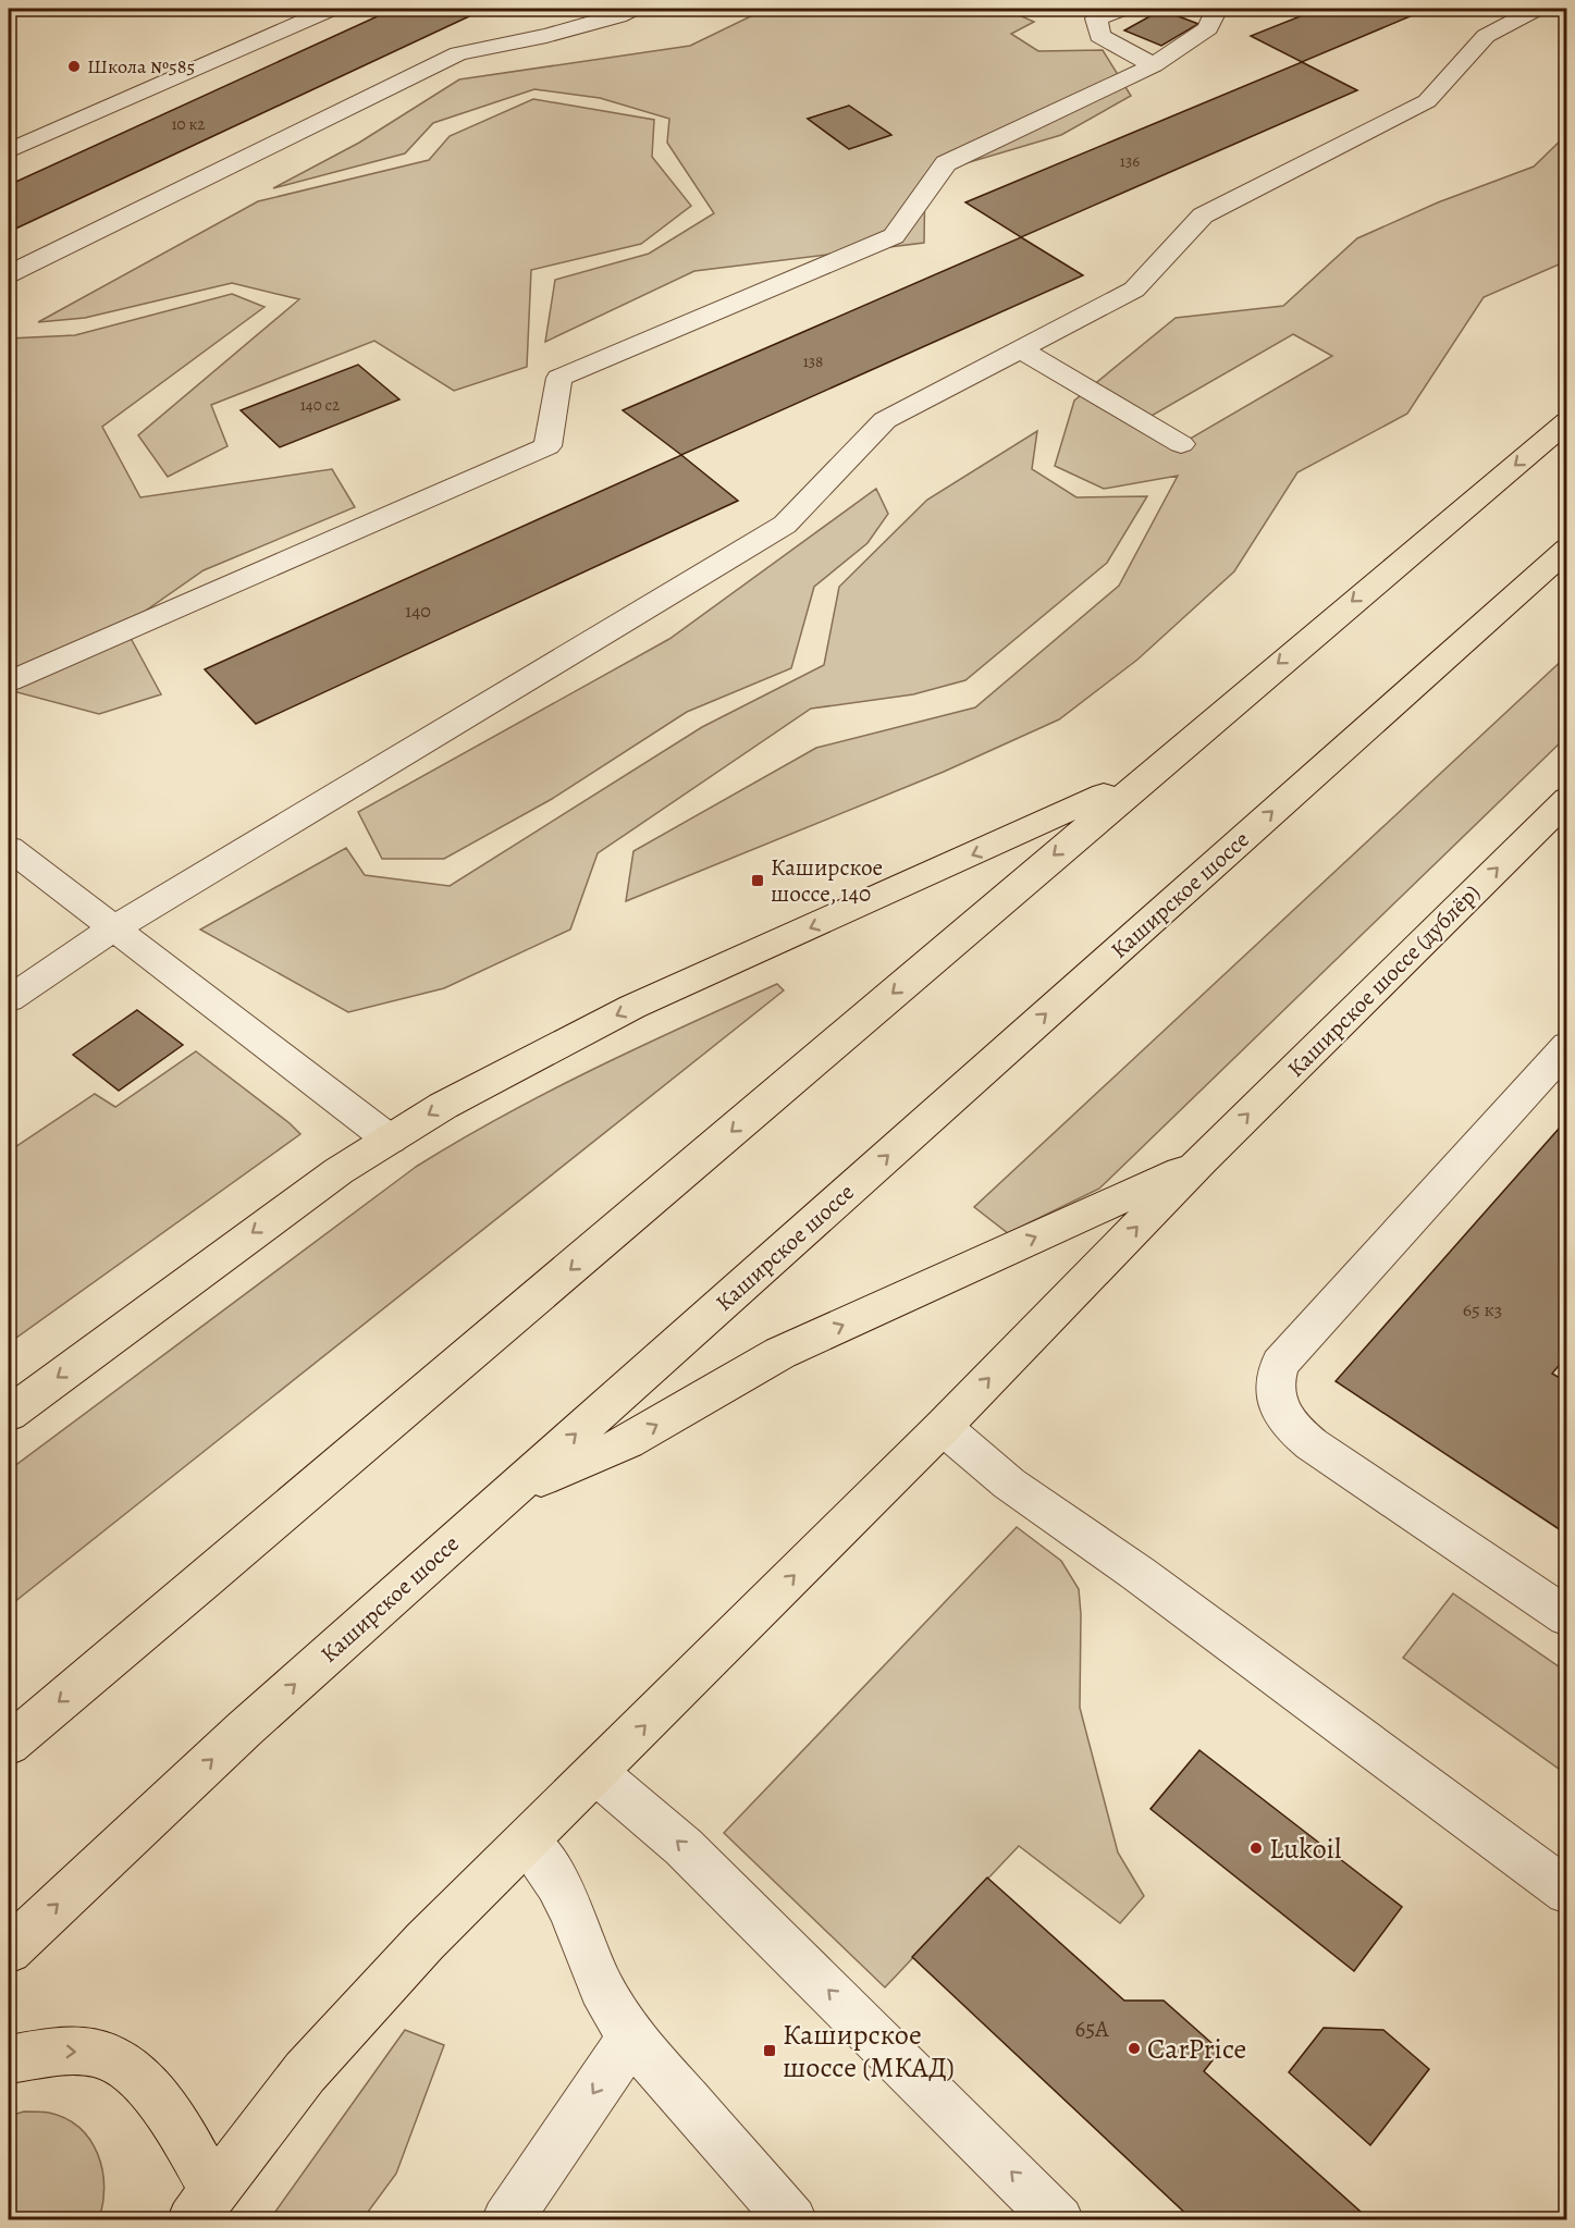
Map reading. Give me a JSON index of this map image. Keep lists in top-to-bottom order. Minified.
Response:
{"streets":{"main road":["Каширское шоссе","Каширское шоссе (дублёр)"]},"places":{"other":["Школа №585","Lukoil","CarPrice"],"transit":["Каширское шоссе, 140","Каширское шоссе (МКАД)"]},"house_numbers":["10 к2","136","138","140 с2","140","65 к3","65А"]}
